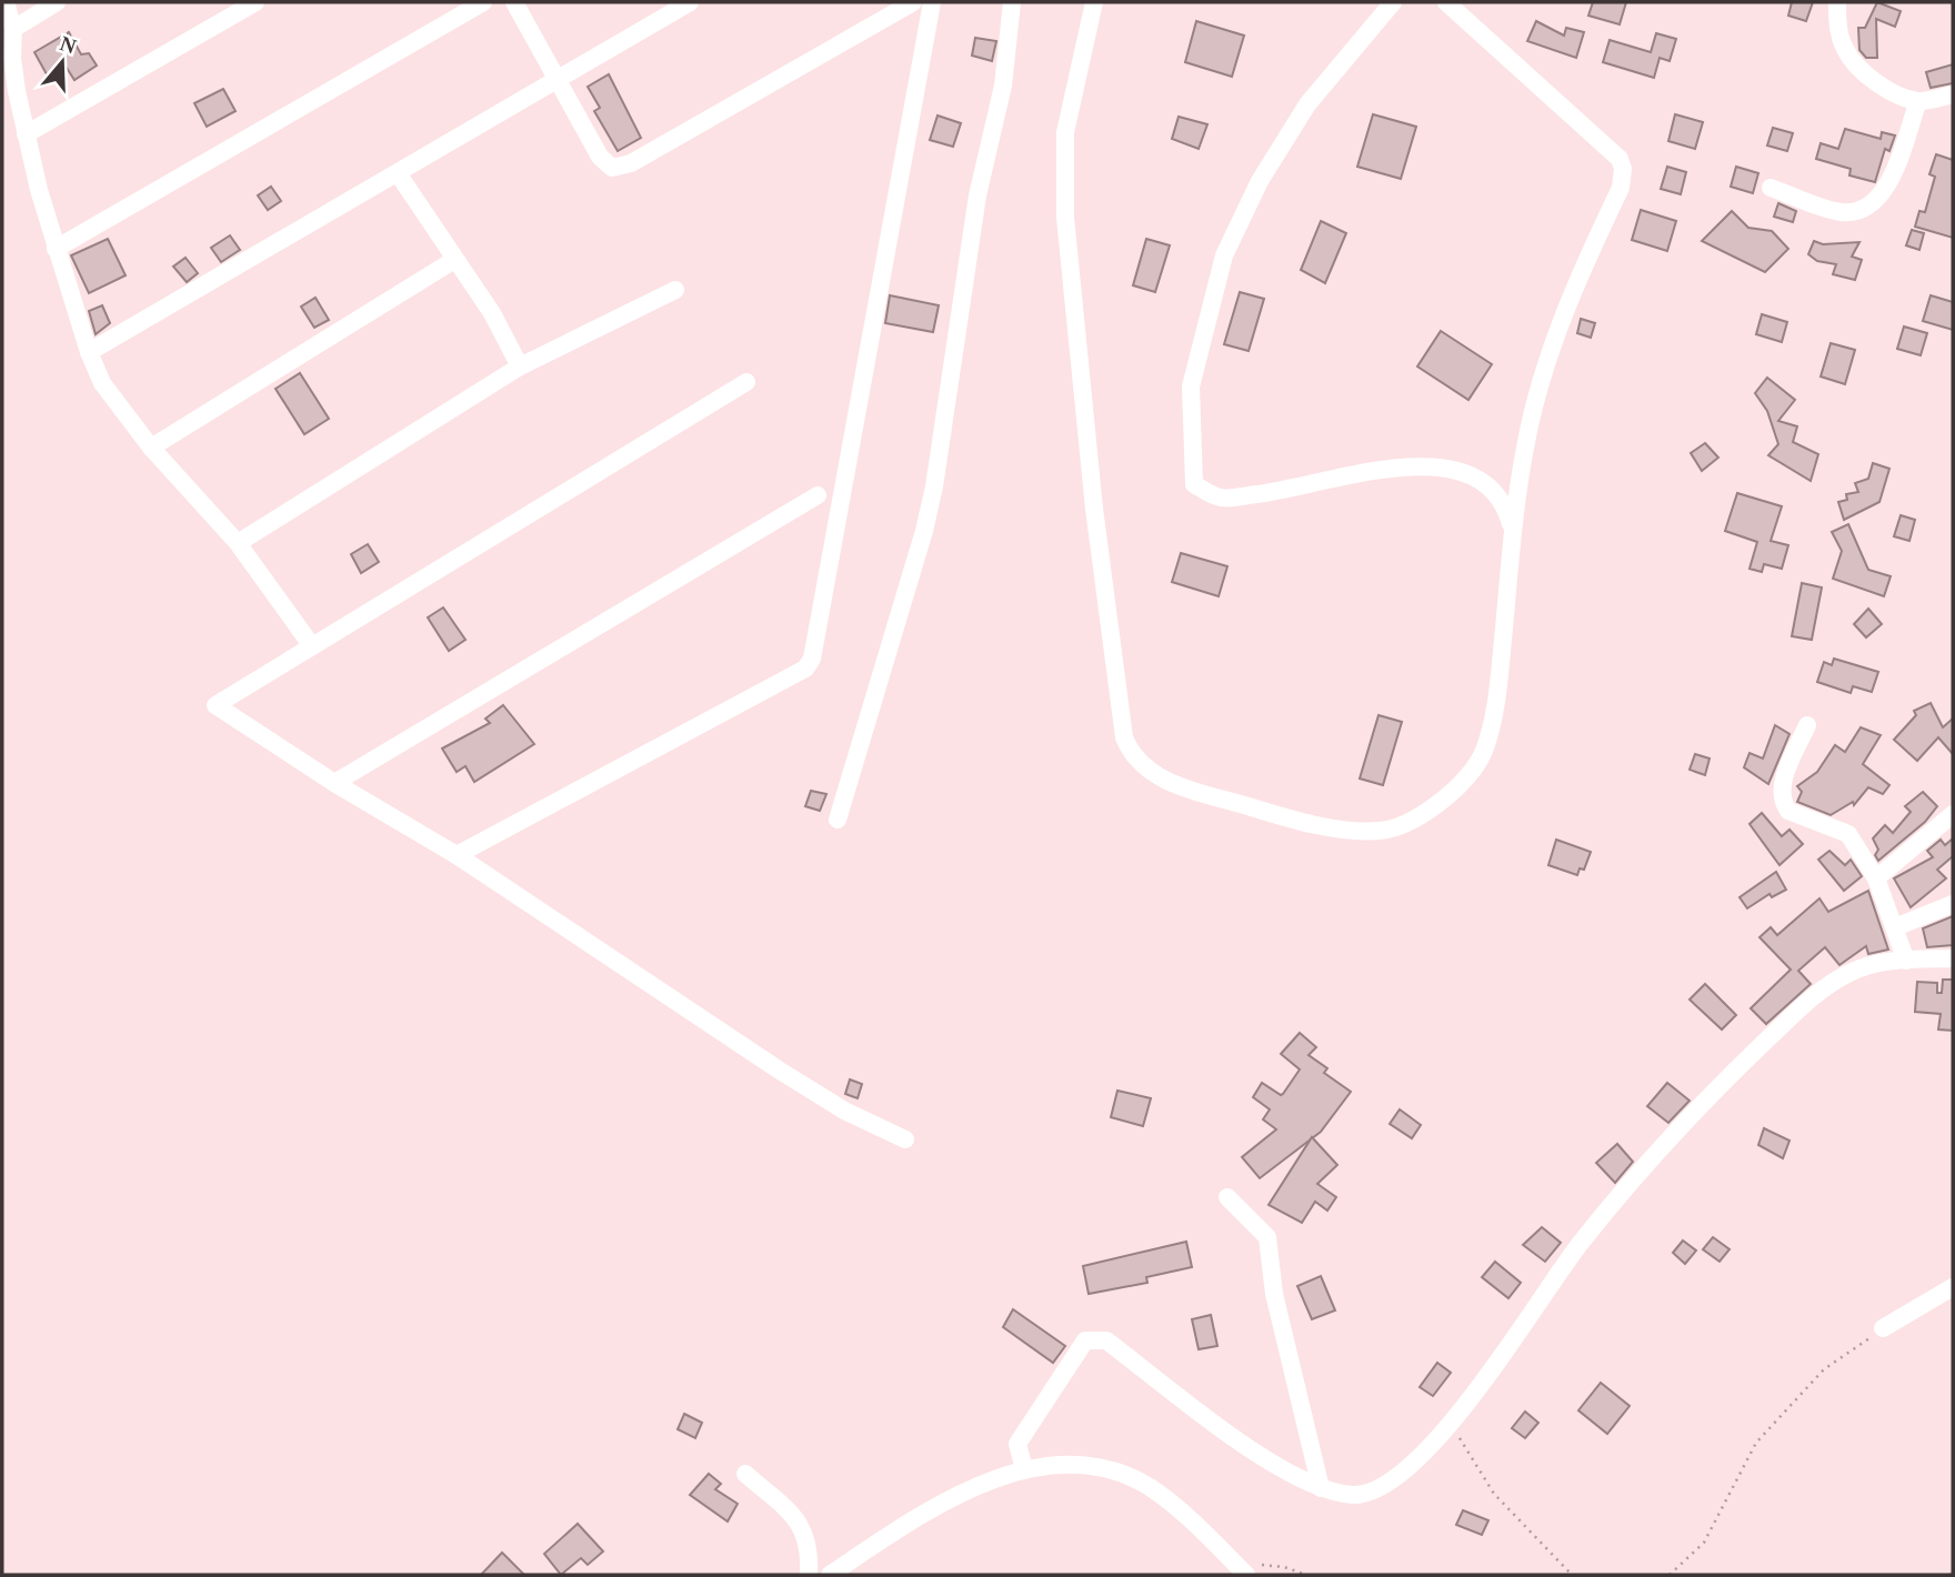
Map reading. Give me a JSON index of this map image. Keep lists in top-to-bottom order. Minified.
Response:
{"north":"top"}
